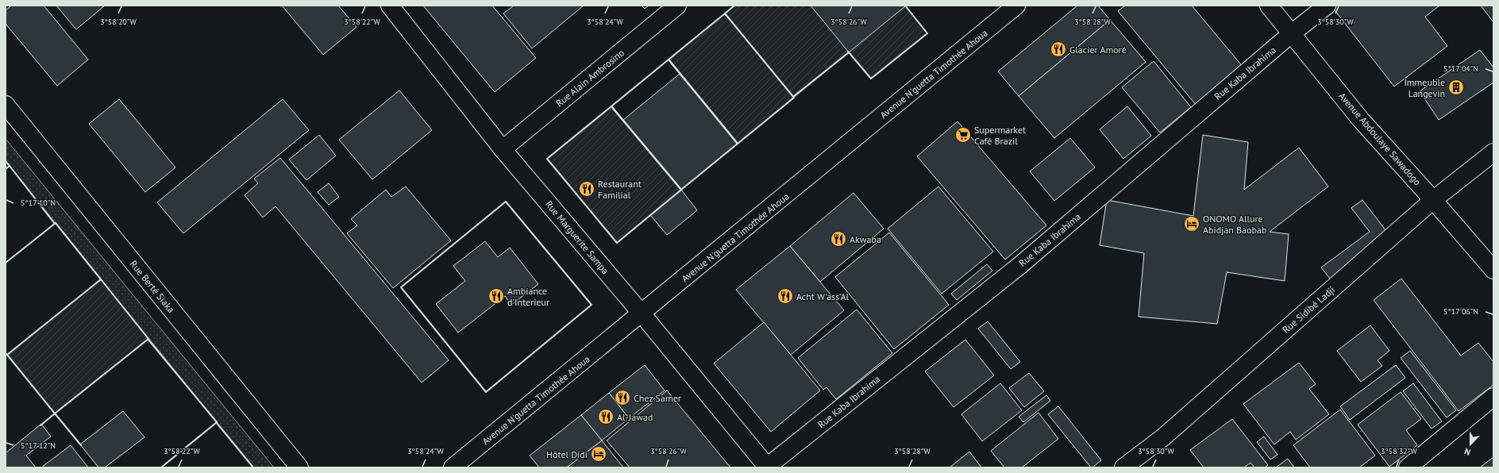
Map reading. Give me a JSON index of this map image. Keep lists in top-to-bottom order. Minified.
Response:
{"streets":{"street":["Rue Kaba Ibrahima","Avenue N'guetta Timothée Ahoua","Rue Alain Ambrosino","Avenue Abdoulaye Sawadogo","Rue Marguerite Sampa","Rue Berté Siaka","Rue Sidibé Ladji"]},"crossings":[["Rue Kaba Ibrahima","Avenue Abdoulaye Sawadogo"],["Rue Kaba Ibrahima","Rue Marguerite Sampa"],["Avenue N'guetta Timothée Ahoua","Rue Marguerite Sampa"],["Rue Alain Ambrosino","Rue Marguerite Sampa"],["Avenue Abdoulaye Sawadogo","Rue Sidibé Ladji"]],"places":{"restaurant":["Glacier Amoré","Restaurant Familial","Akwaba","Ambiance d'Interieur","Acht W'ass'Al","Chez Samer","Al-Jawad"],"building":["Immeuble Langevin"],"supermarket":["Supermarket Café Brazil"],"hotel":["ONOMO Allure Abidjan Baobab","Hôtel Didi"]},"north":"bottom","coordinates":["3°58'20\"W","3°58'22\"W","3°58'24\"W","3°58'26\"W","3°58'28\"W","3°58'30\"W","5°17'04\"N","5°17'10\"N","5°17'06\"N","5°17'12\"N","3°58'32\"W"]}
